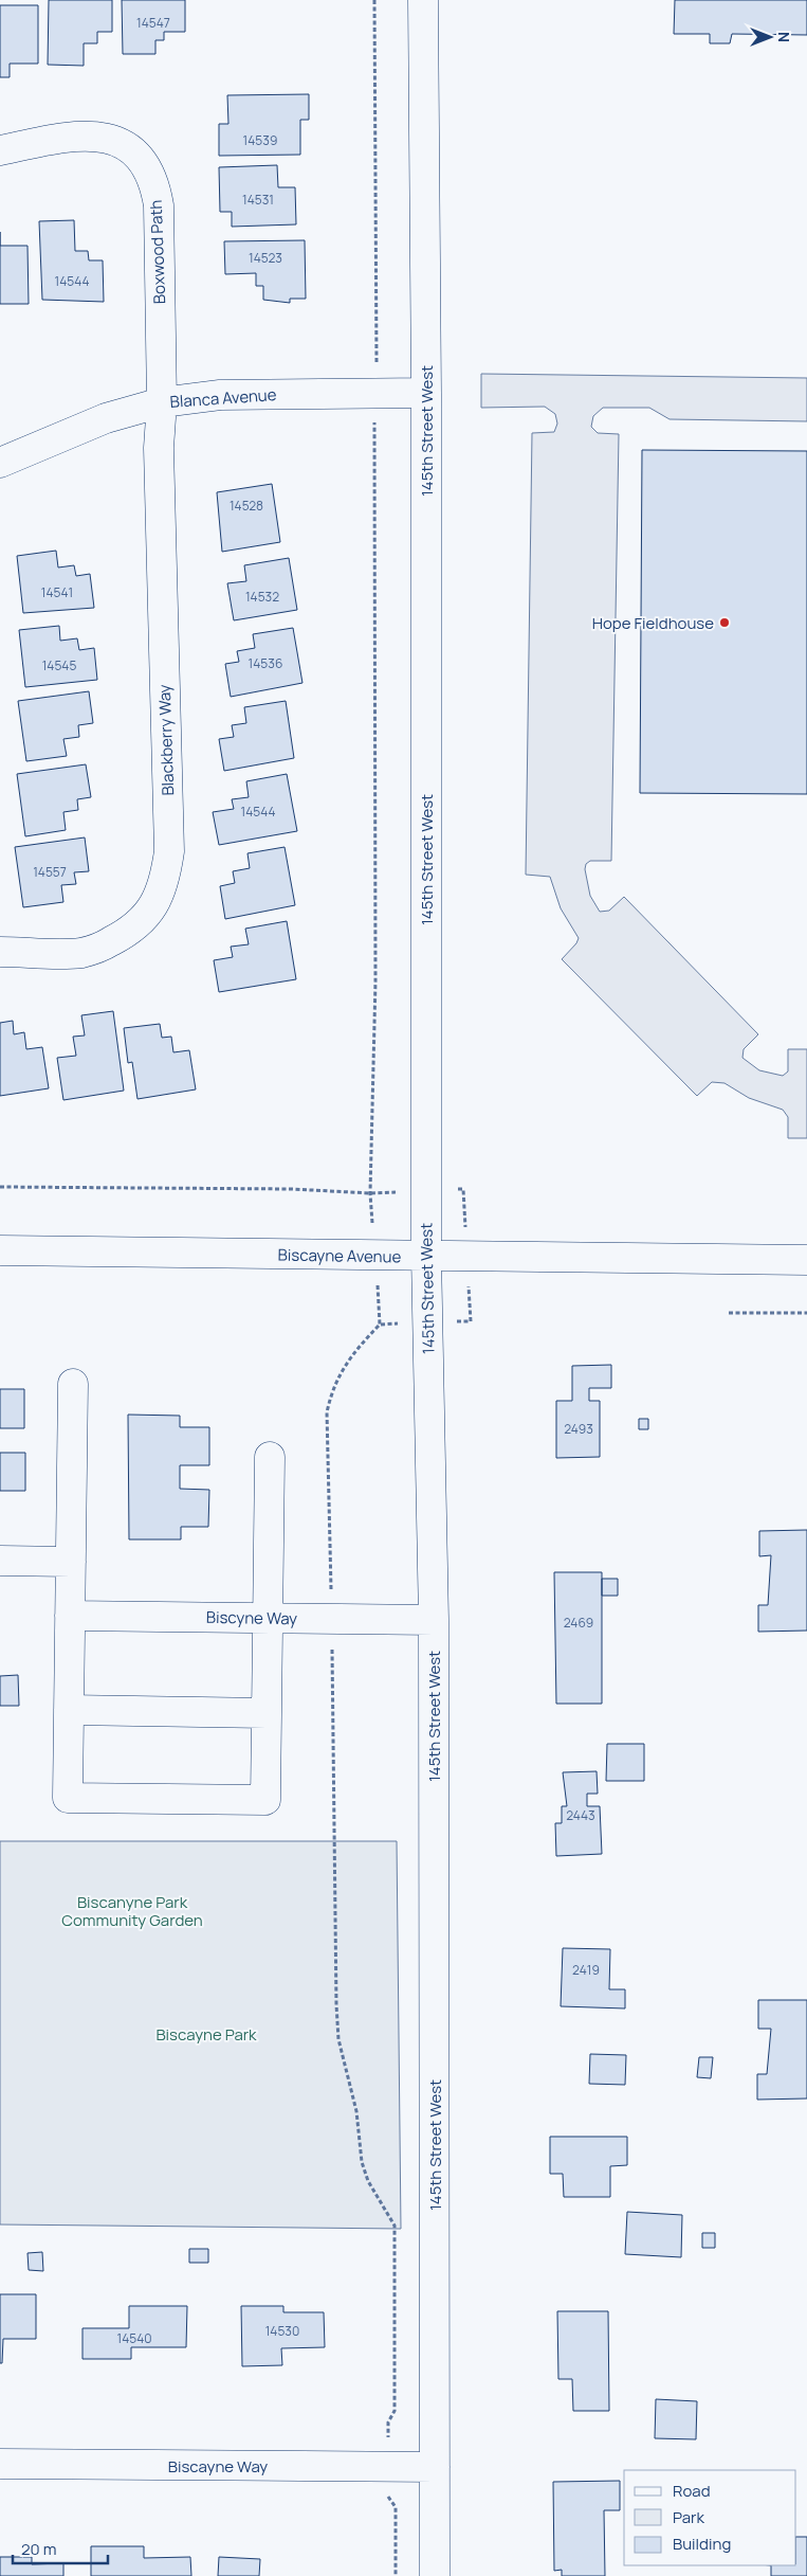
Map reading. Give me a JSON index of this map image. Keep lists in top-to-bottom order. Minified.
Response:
{"streets":{"street":["Boxwood Path","Blanca Avenue","145th Street West","Blackberry Way","Biscayne Avenue","Biscyne Way","Biscayne Way"]},"crossings":[["Boxwood Path","Blanca Avenue"],["Boxwood Path","Blackberry Way"],["Blanca Avenue","145th Street West"],["Blanca Avenue","Blackberry Way"],["145th Street West","Biscayne Avenue"],["145th Street West","Biscyne Way"],["145th Street West","Biscayne Way"]],"parks":["Biscanyne Park Community Garden","Biscayne Park"],"places":["Hope Fieldhouse"],"house_numbers":["14547","14539","14531","14523","14544","14528","14541","14532","14536","14545","14544","14557","2493","2469","2443","2419","14530","14540"],"legend":["Road","Park","Building"],"scale_bar":"20 m","north":"right"}
